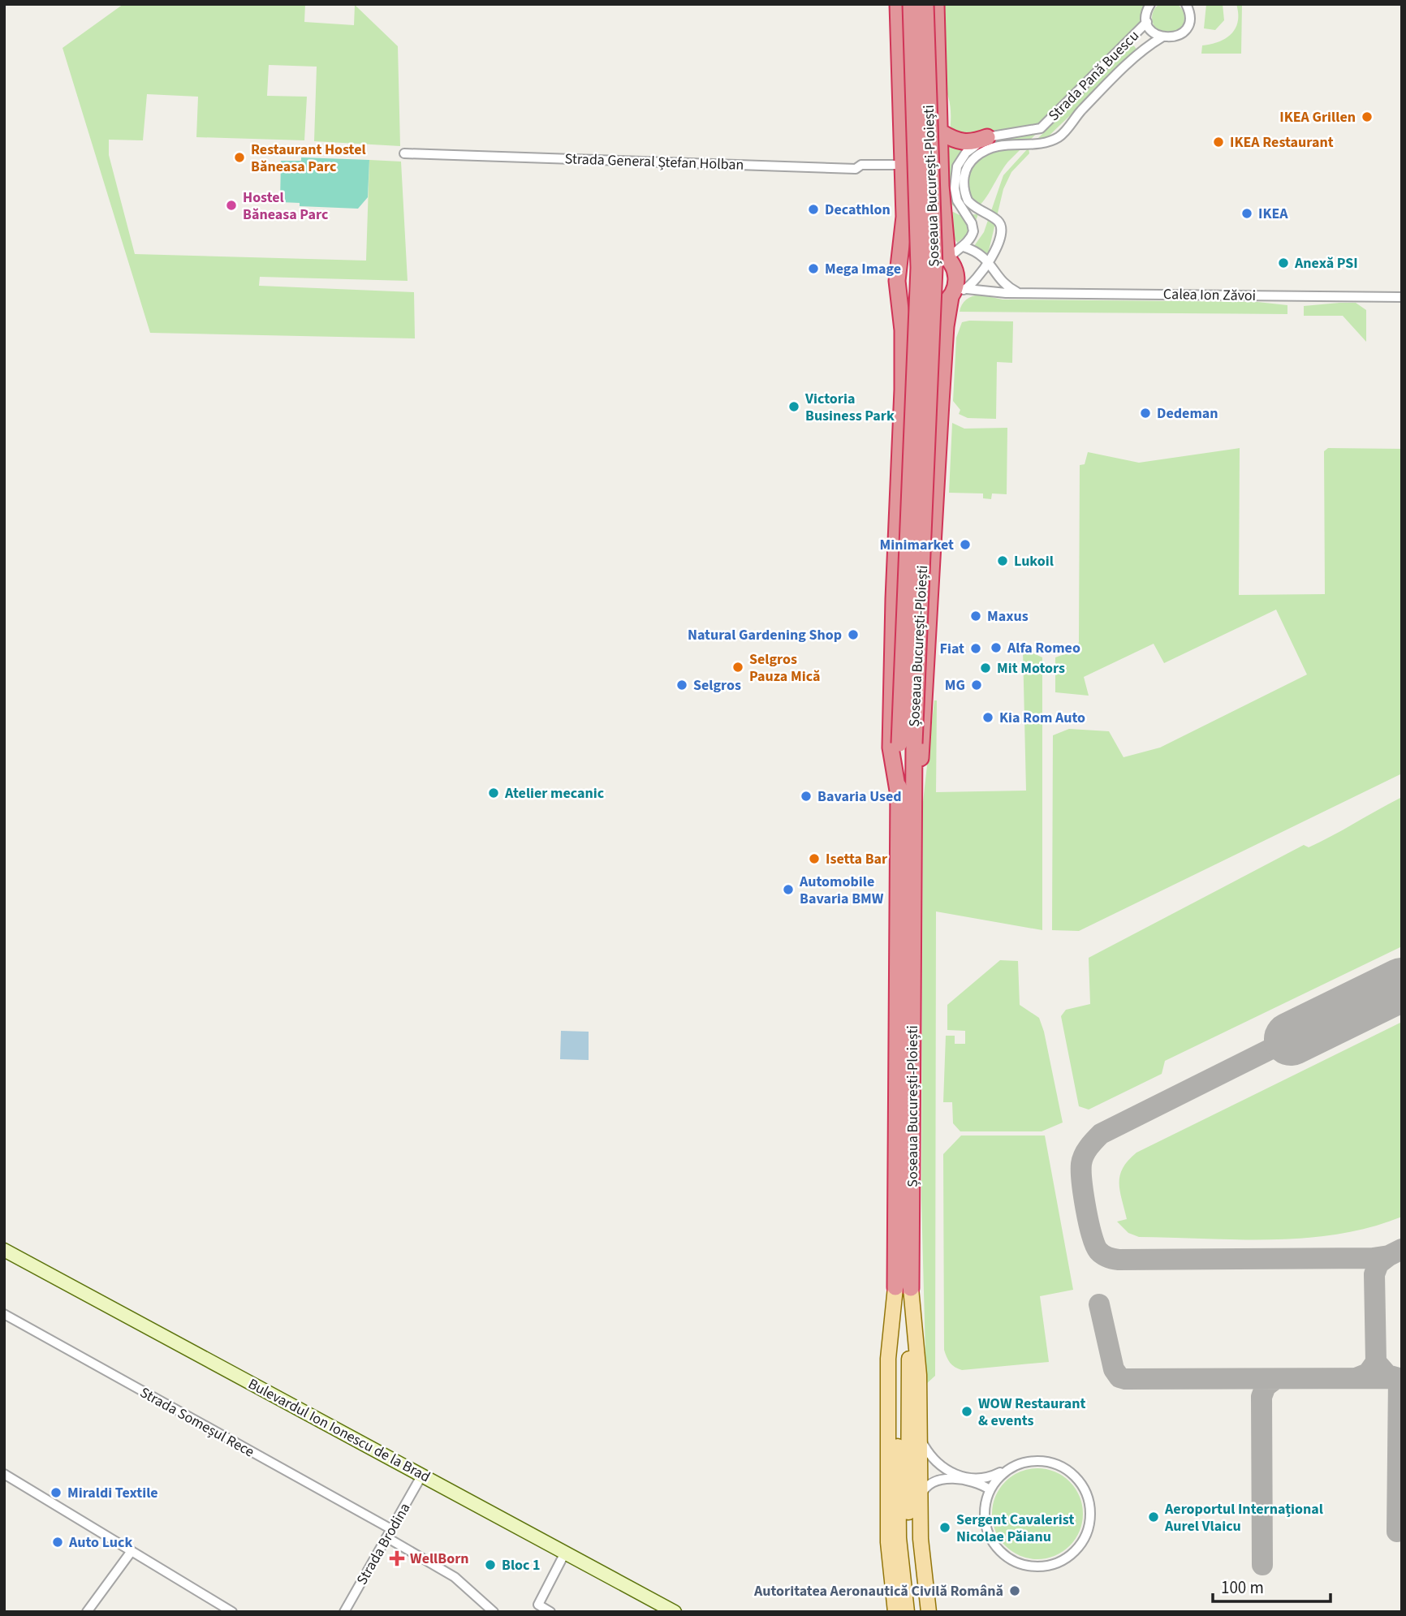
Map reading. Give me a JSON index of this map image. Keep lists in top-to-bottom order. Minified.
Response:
{"streets":{"highway":["Șoseaua București-Ploiești"],"main road":["Bulevardul Ion Ionescu de la Brad"],"street":["Strada Pană Buescu","Strada General Ștefan Holban","Calea Ion Zăvoi","Strada Someșul Rece","Strada Brodina"]},"crossings":[["Strada Pană Buescu","Calea Ion Zăvoi"],["Strada Someșul Rece","Strada Brodina"],["Bulevardul Ion Ionescu de la Brad","Strada Brodina"]],"places":{"other":["IKEA Grillen","IKEA Restaurant","Restaurant Hostel Băneasa Parc","Hostel Băneasa Parc","Decathlon","IKEA","Anexă PSI","Mega Image","Victoria Business Park","Dedeman","Minimarket","Lukoil","Maxus","Natural Gardening Shop","Alfa Romeo","Fiat","Selgros Pauza Mică","Mit Motors","Selgros","MG","Kia Rom Auto","Atelier mecanic","Bavaria Used","Isetta Bar","Automobile Bavaria BMW","WOW Restaurant & events","Miraldi Textile","Aeroportul Internațional Aurel Vlaicu","Sergent Cavalerist Nicolae Păianu","Auto Luck","Bloc 1","Autoritatea Aeronautică Civilă Română"],"health":["WellBorn"]},"scale_bar":"100 m"}
